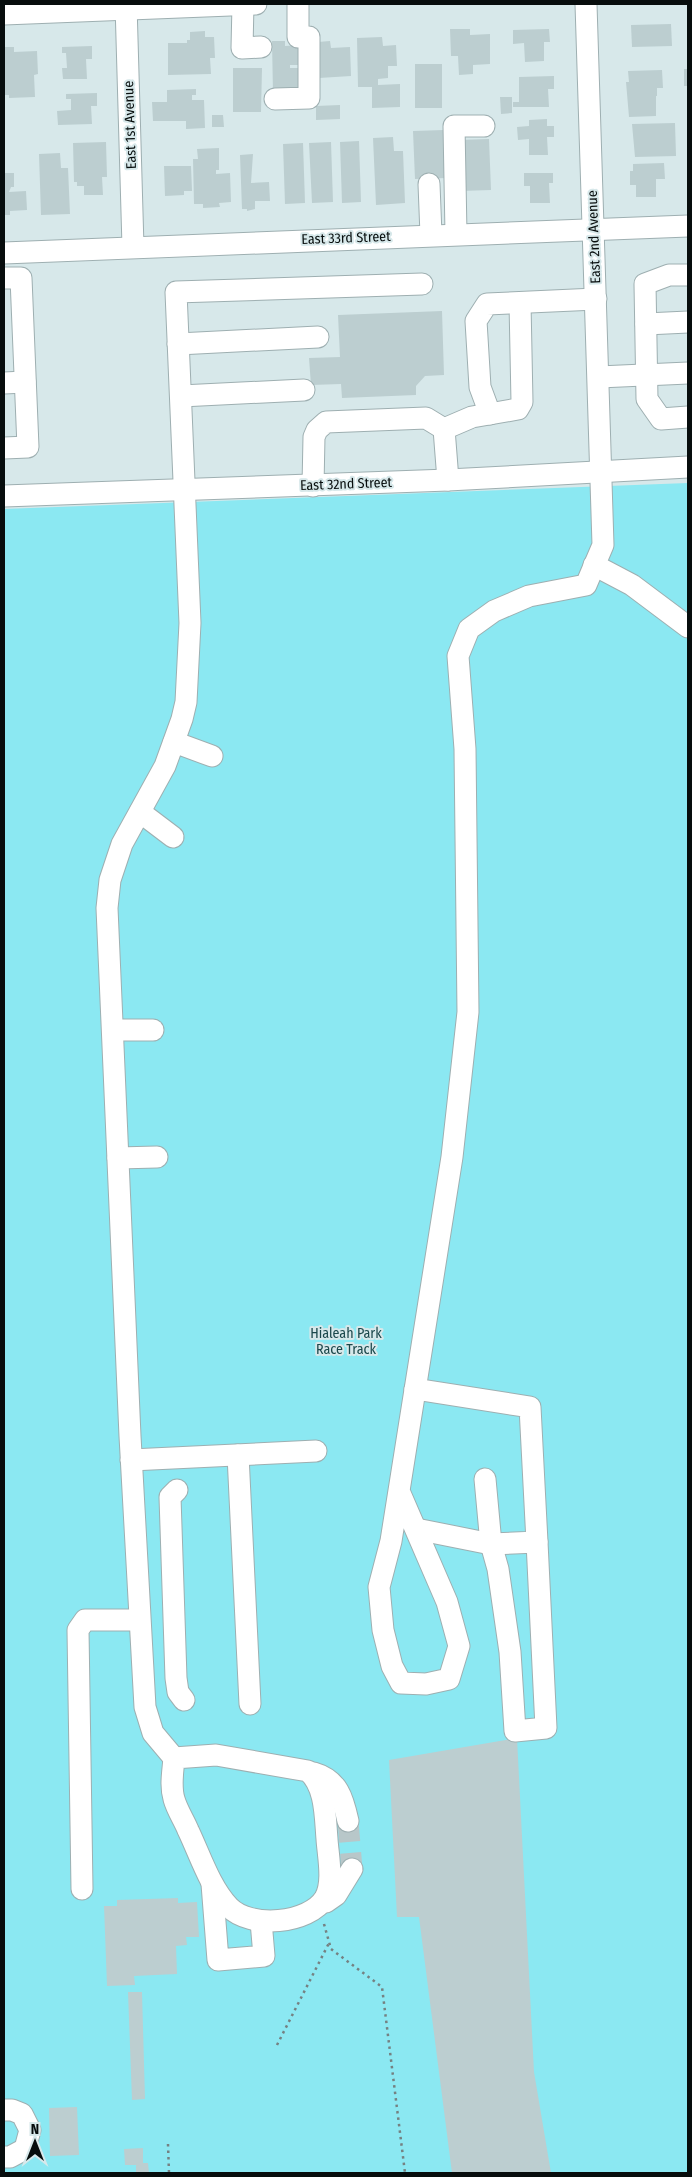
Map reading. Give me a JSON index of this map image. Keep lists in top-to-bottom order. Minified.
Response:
{"streets":{"street":["East 1st Avenue","East 2nd Avenue","East 33rd Street","East 32nd Street"]},"crossings":[["East 1st Avenue","East 33rd Street"],["East 2nd Avenue","East 33rd Street"],["East 2nd Avenue","East 32nd Street"]],"parks":["Hialeah Park Race Track"],"north":"top"}
